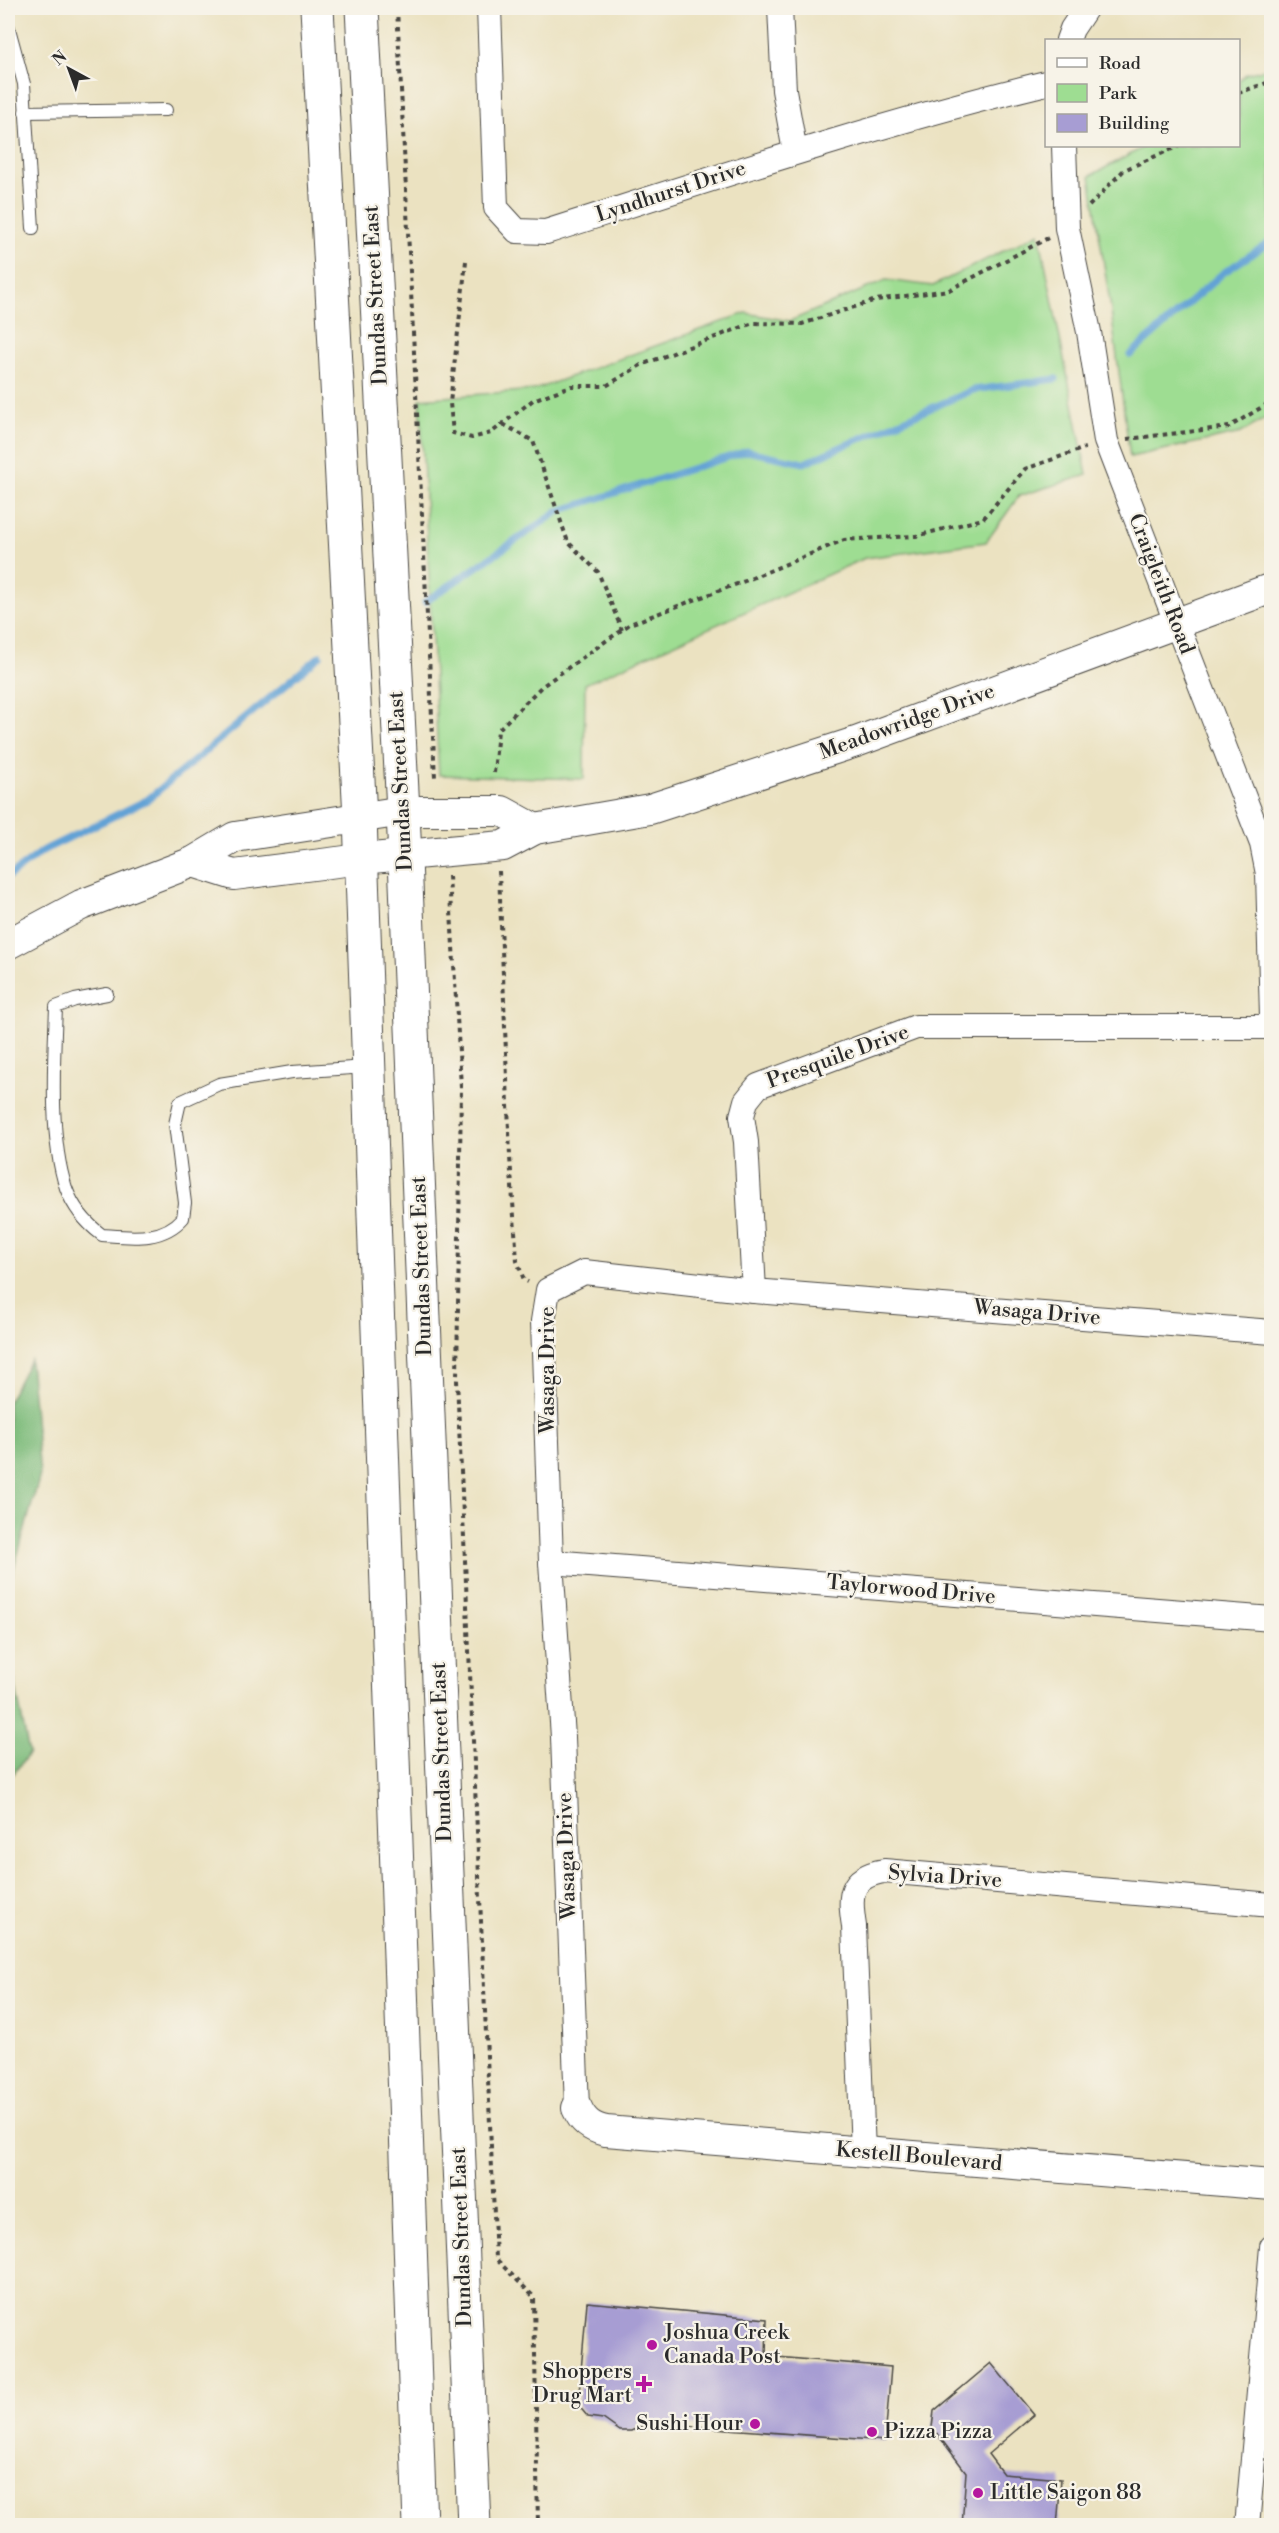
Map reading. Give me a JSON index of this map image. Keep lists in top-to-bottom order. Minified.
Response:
{"streets":{"main road":["Dundas Street East"],"street":["Lyndhurst Drive","Craigleith Road","Meadowridge Drive","Presquile Drive","Wasaga Drive","Taylorwood Drive","Sylvia Drive","Kestell Boulevard"]},"crossings":[["Dundas Street East","Meadowridge Drive"],["Craigleith Road","Meadowridge Drive"],["Presquile Drive","Wasaga Drive"],["Wasaga Drive","Taylorwood Drive"],["Wasaga Drive","Kestell Boulevard"],["Sylvia Drive","Kestell Boulevard"]],"places":{"other":["Joshua Creek Canada Post","Sushi Hour","Pizza Pizza","Little Saigon 88"],"health":["Shoppers Drug Mart"]},"legend":["Road","Park","Building"],"north":"top left"}
